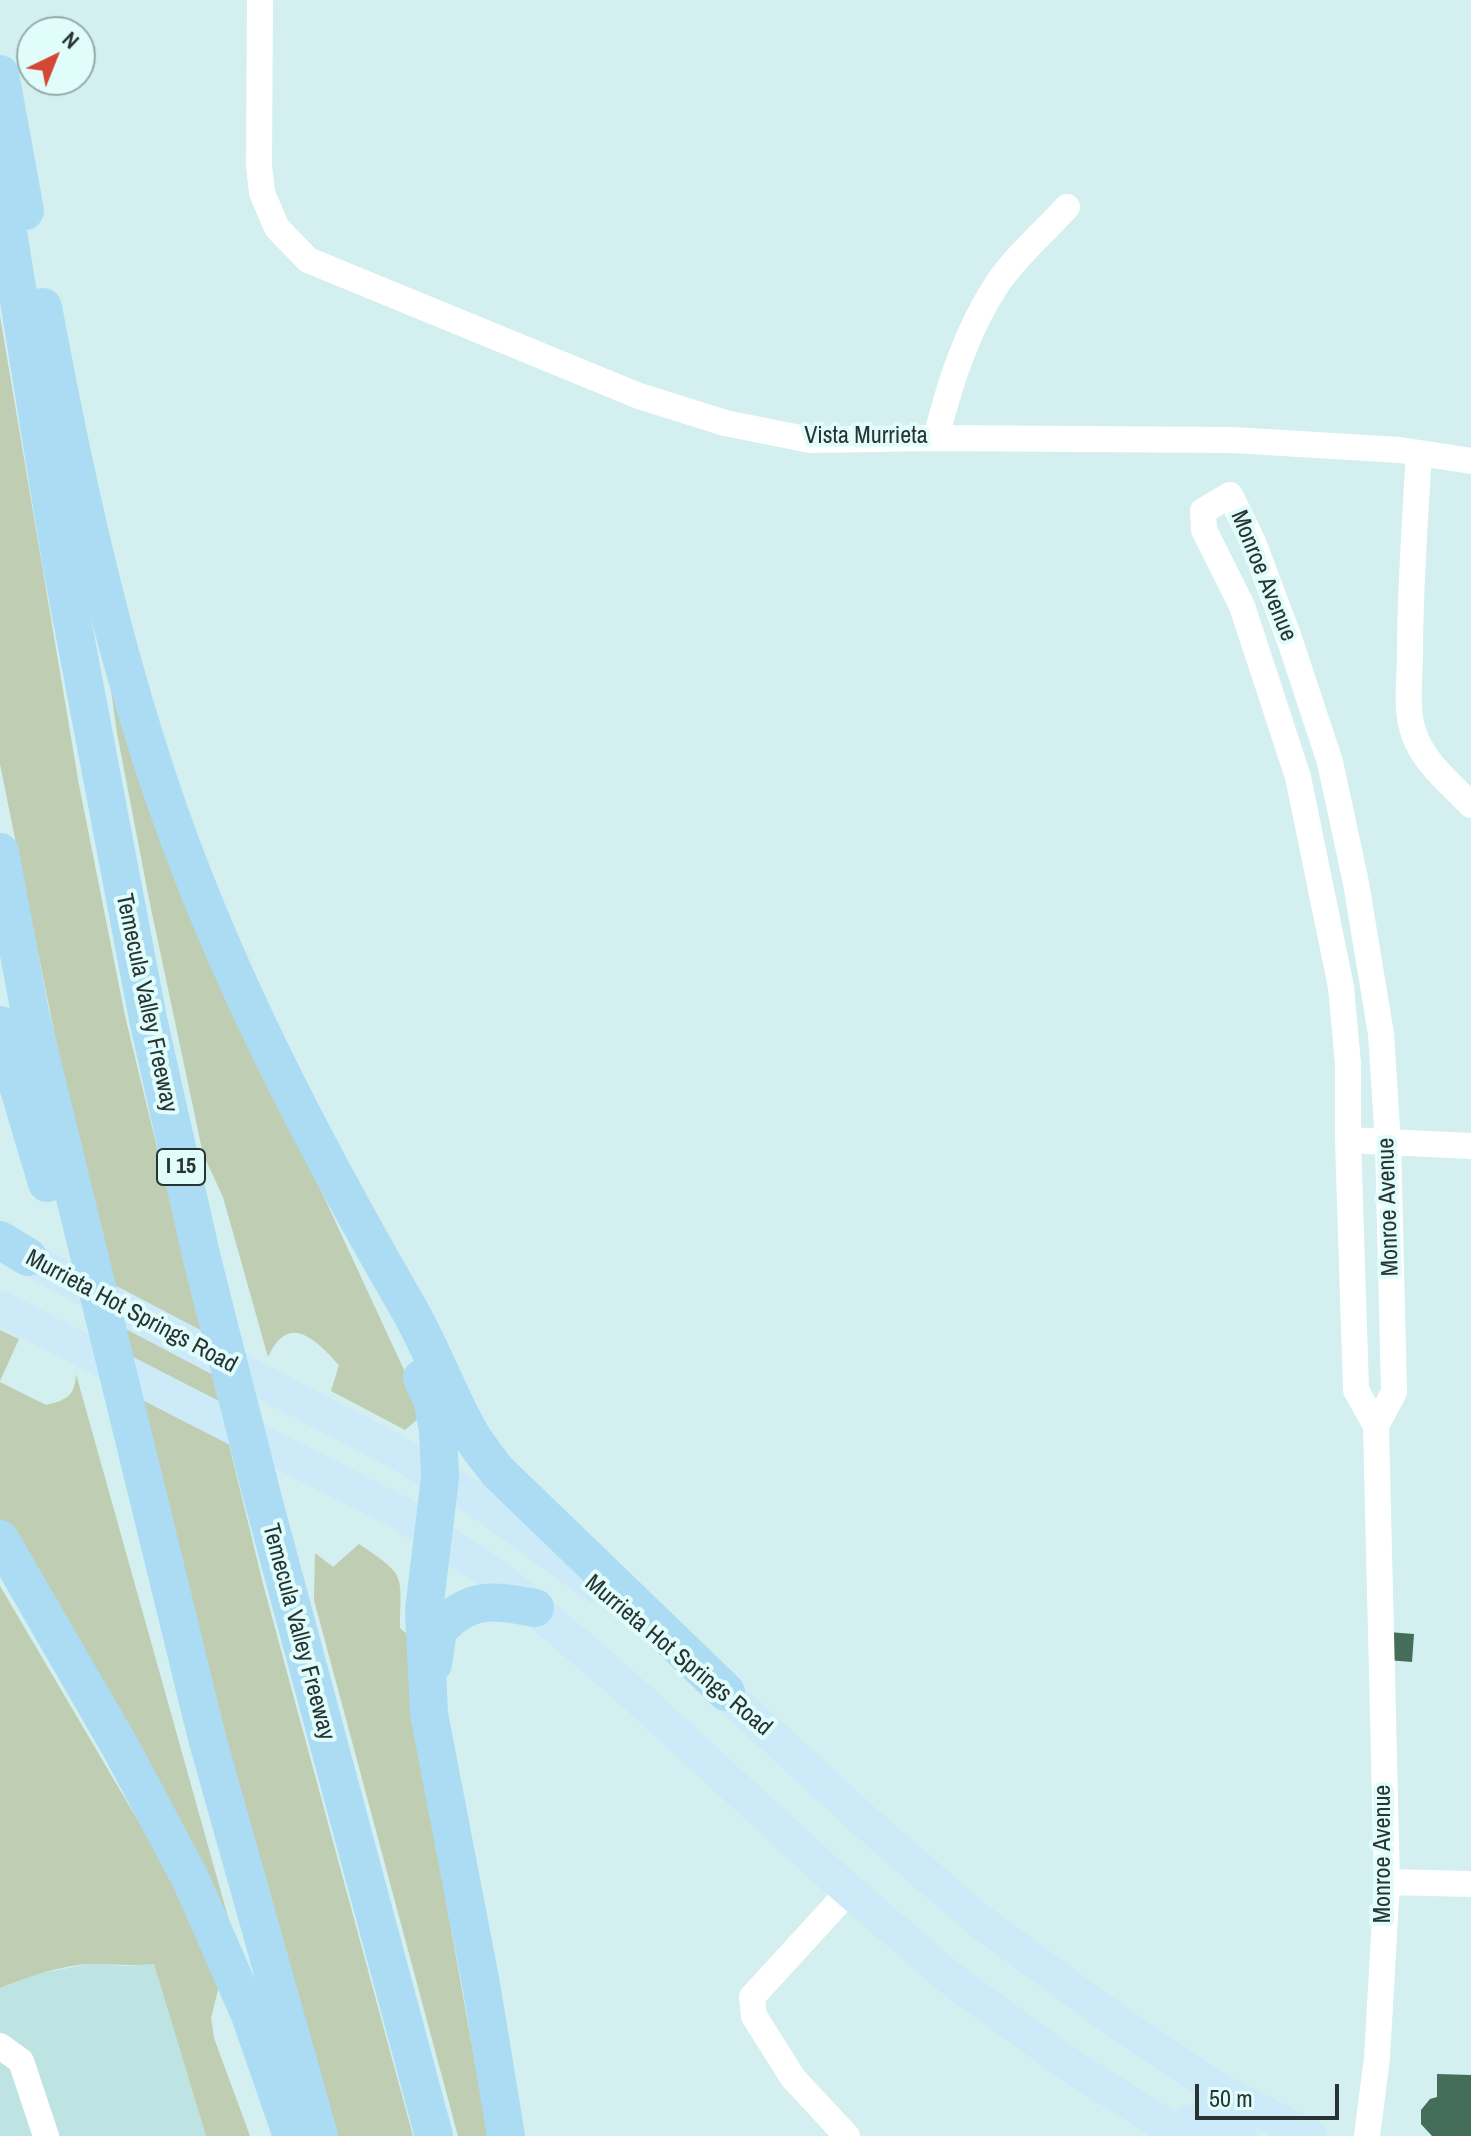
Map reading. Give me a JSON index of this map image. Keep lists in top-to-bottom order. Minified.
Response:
{"streets":{"highway":["Temecula Valley Freeway","I 15"],"main road":["Murrieta Hot Springs Road"],"street":["Vista Murrieta","Monroe Avenue"]},"scale_bar":"50 m","north":"top right"}
